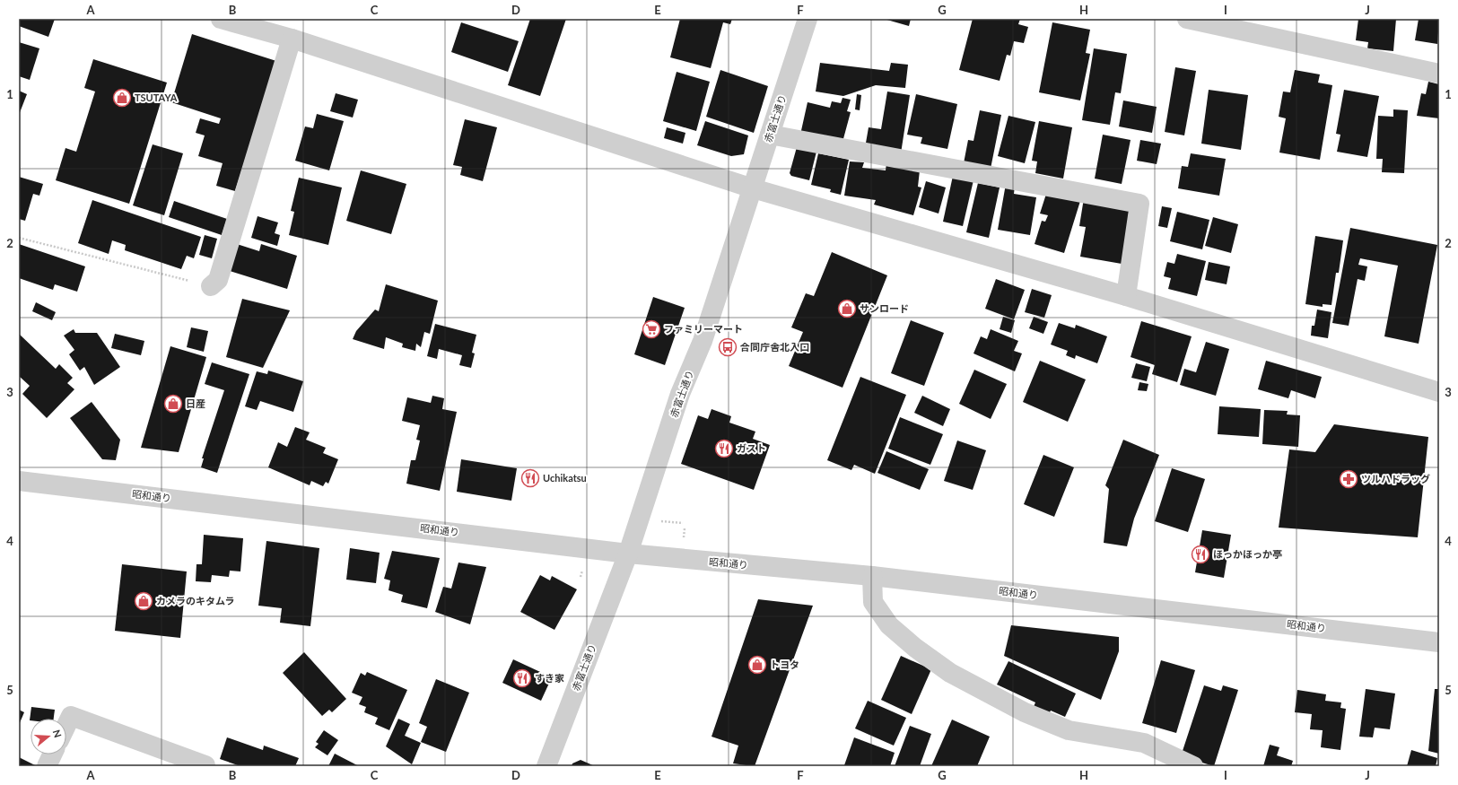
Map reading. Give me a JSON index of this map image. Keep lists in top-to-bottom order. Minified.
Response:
{"streets":{"street":["赤富士通り","昭和通り"]},"crossings":[["赤富士通り","昭和通り"]],"places":{"shop":["TSUTAYA","サンロード","日産","カメラのキタムラ","トヨタ"],"supermarket":["ファミリーマート"],"bus stop":["合同庁舎北入口"],"restaurant":["ガスト","Uchikatsu","ほっかほっか亭","すき家"],"pharmacy":["ツルハドラッグ"]},"north":"right","grid":{"columns":["A","B","C","D","E","F","G","H","I","J"],"rows":["1","2","3","4","5"]}}
